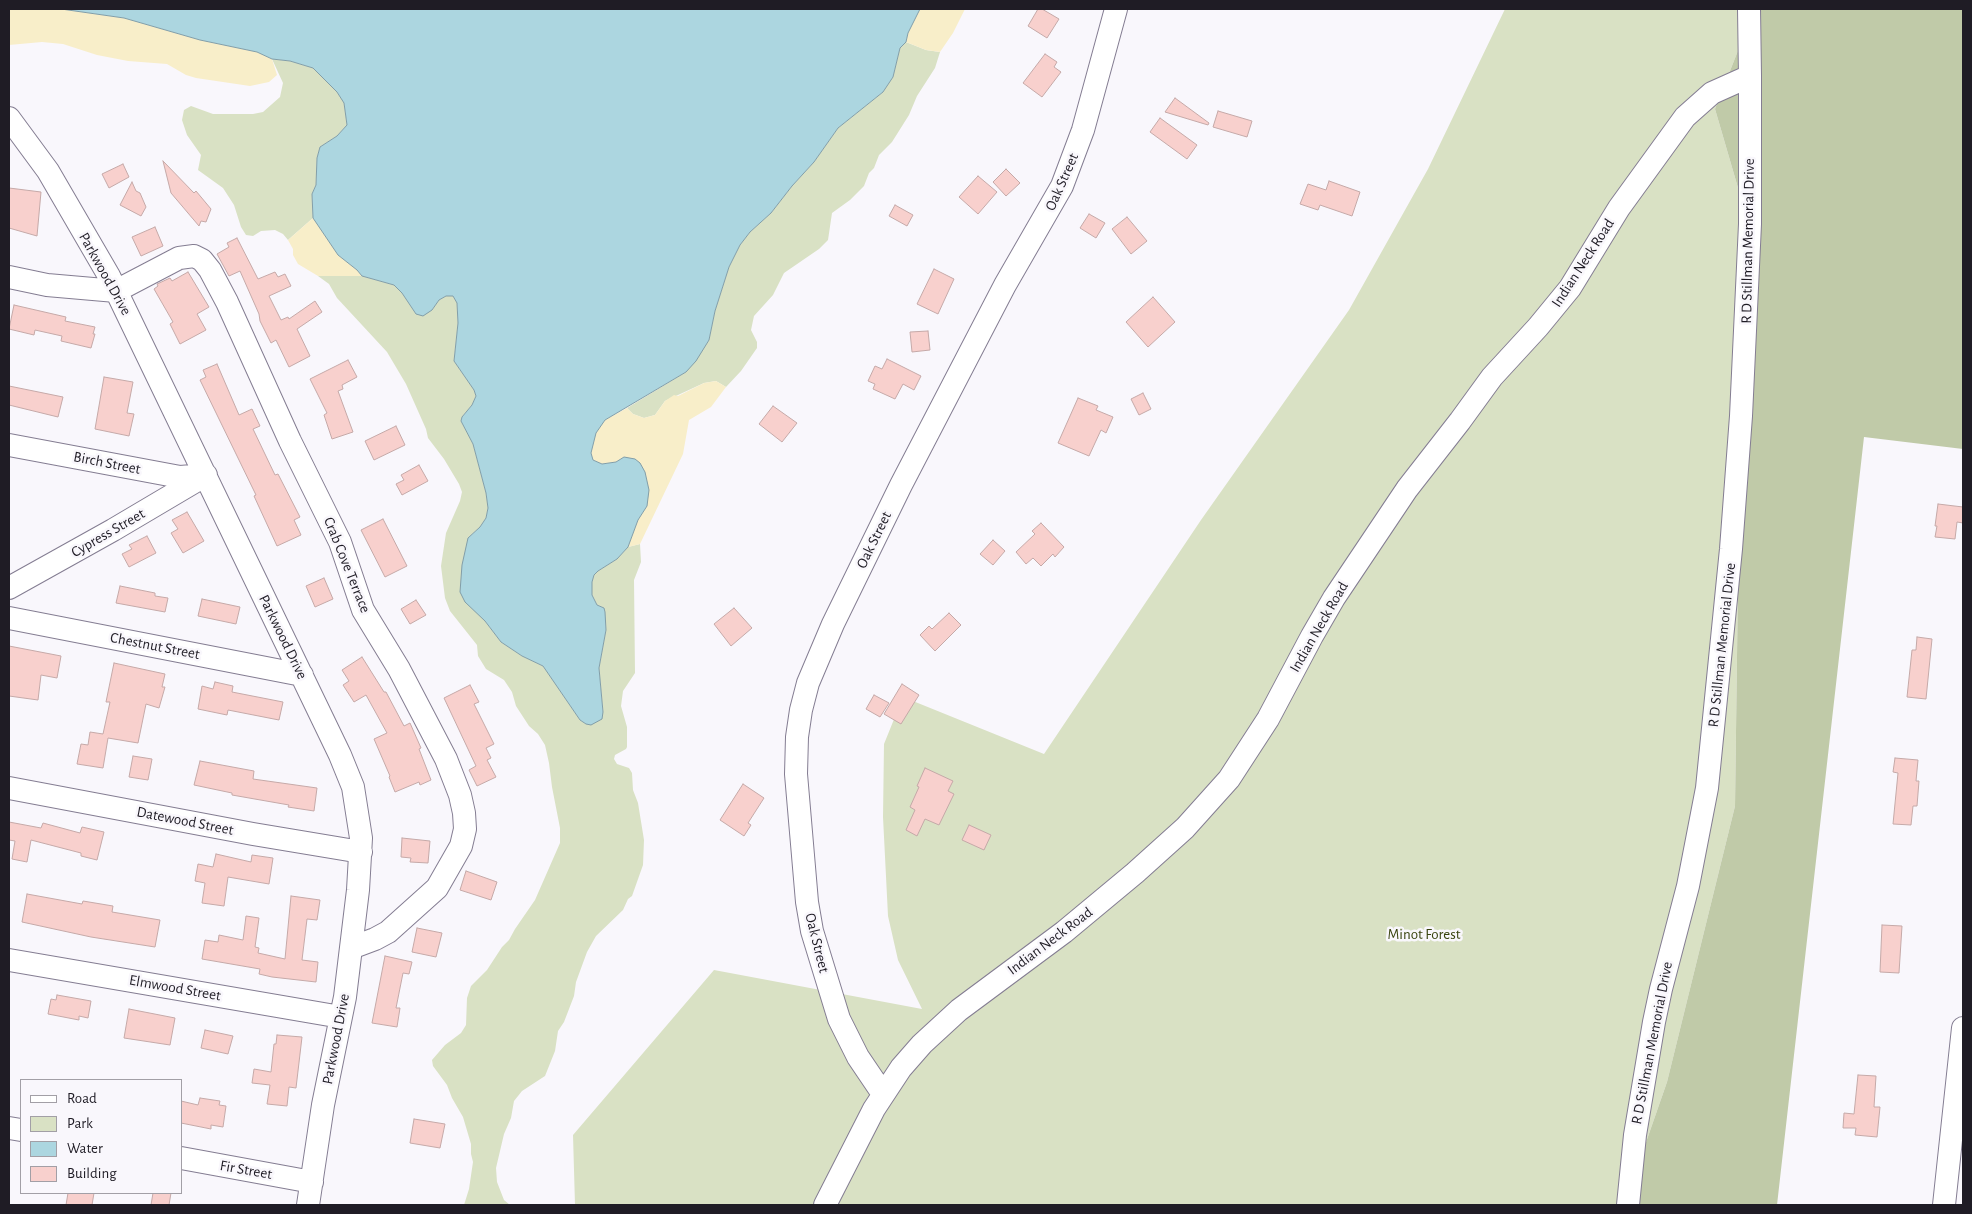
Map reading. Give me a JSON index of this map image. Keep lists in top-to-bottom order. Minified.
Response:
{"streets":{"street":["Oak Street","R D Stillman Memorial Drive","Indian Neck Road","Parkwood Drive","Birch Street","Cypress Street","Crab Cove Terrace","Chestnut Street","Datewood Street","Elmwood Street","Fir Street"]},"crossings":[["Oak Street","Indian Neck Road"],["R D Stillman Memorial Drive","Indian Neck Road"],["Parkwood Drive","Birch Street"],["Parkwood Drive","Cypress Street"],["Parkwood Drive","Crab Cove Terrace"],["Parkwood Drive","Chestnut Street"],["Parkwood Drive","Datewood Street"],["Parkwood Drive","Elmwood Street"],["Parkwood Drive","Fir Street"],["Birch Street","Cypress Street"]],"parks":["Minot Forest"],"legend":["Road","Park","Water","Building"]}
